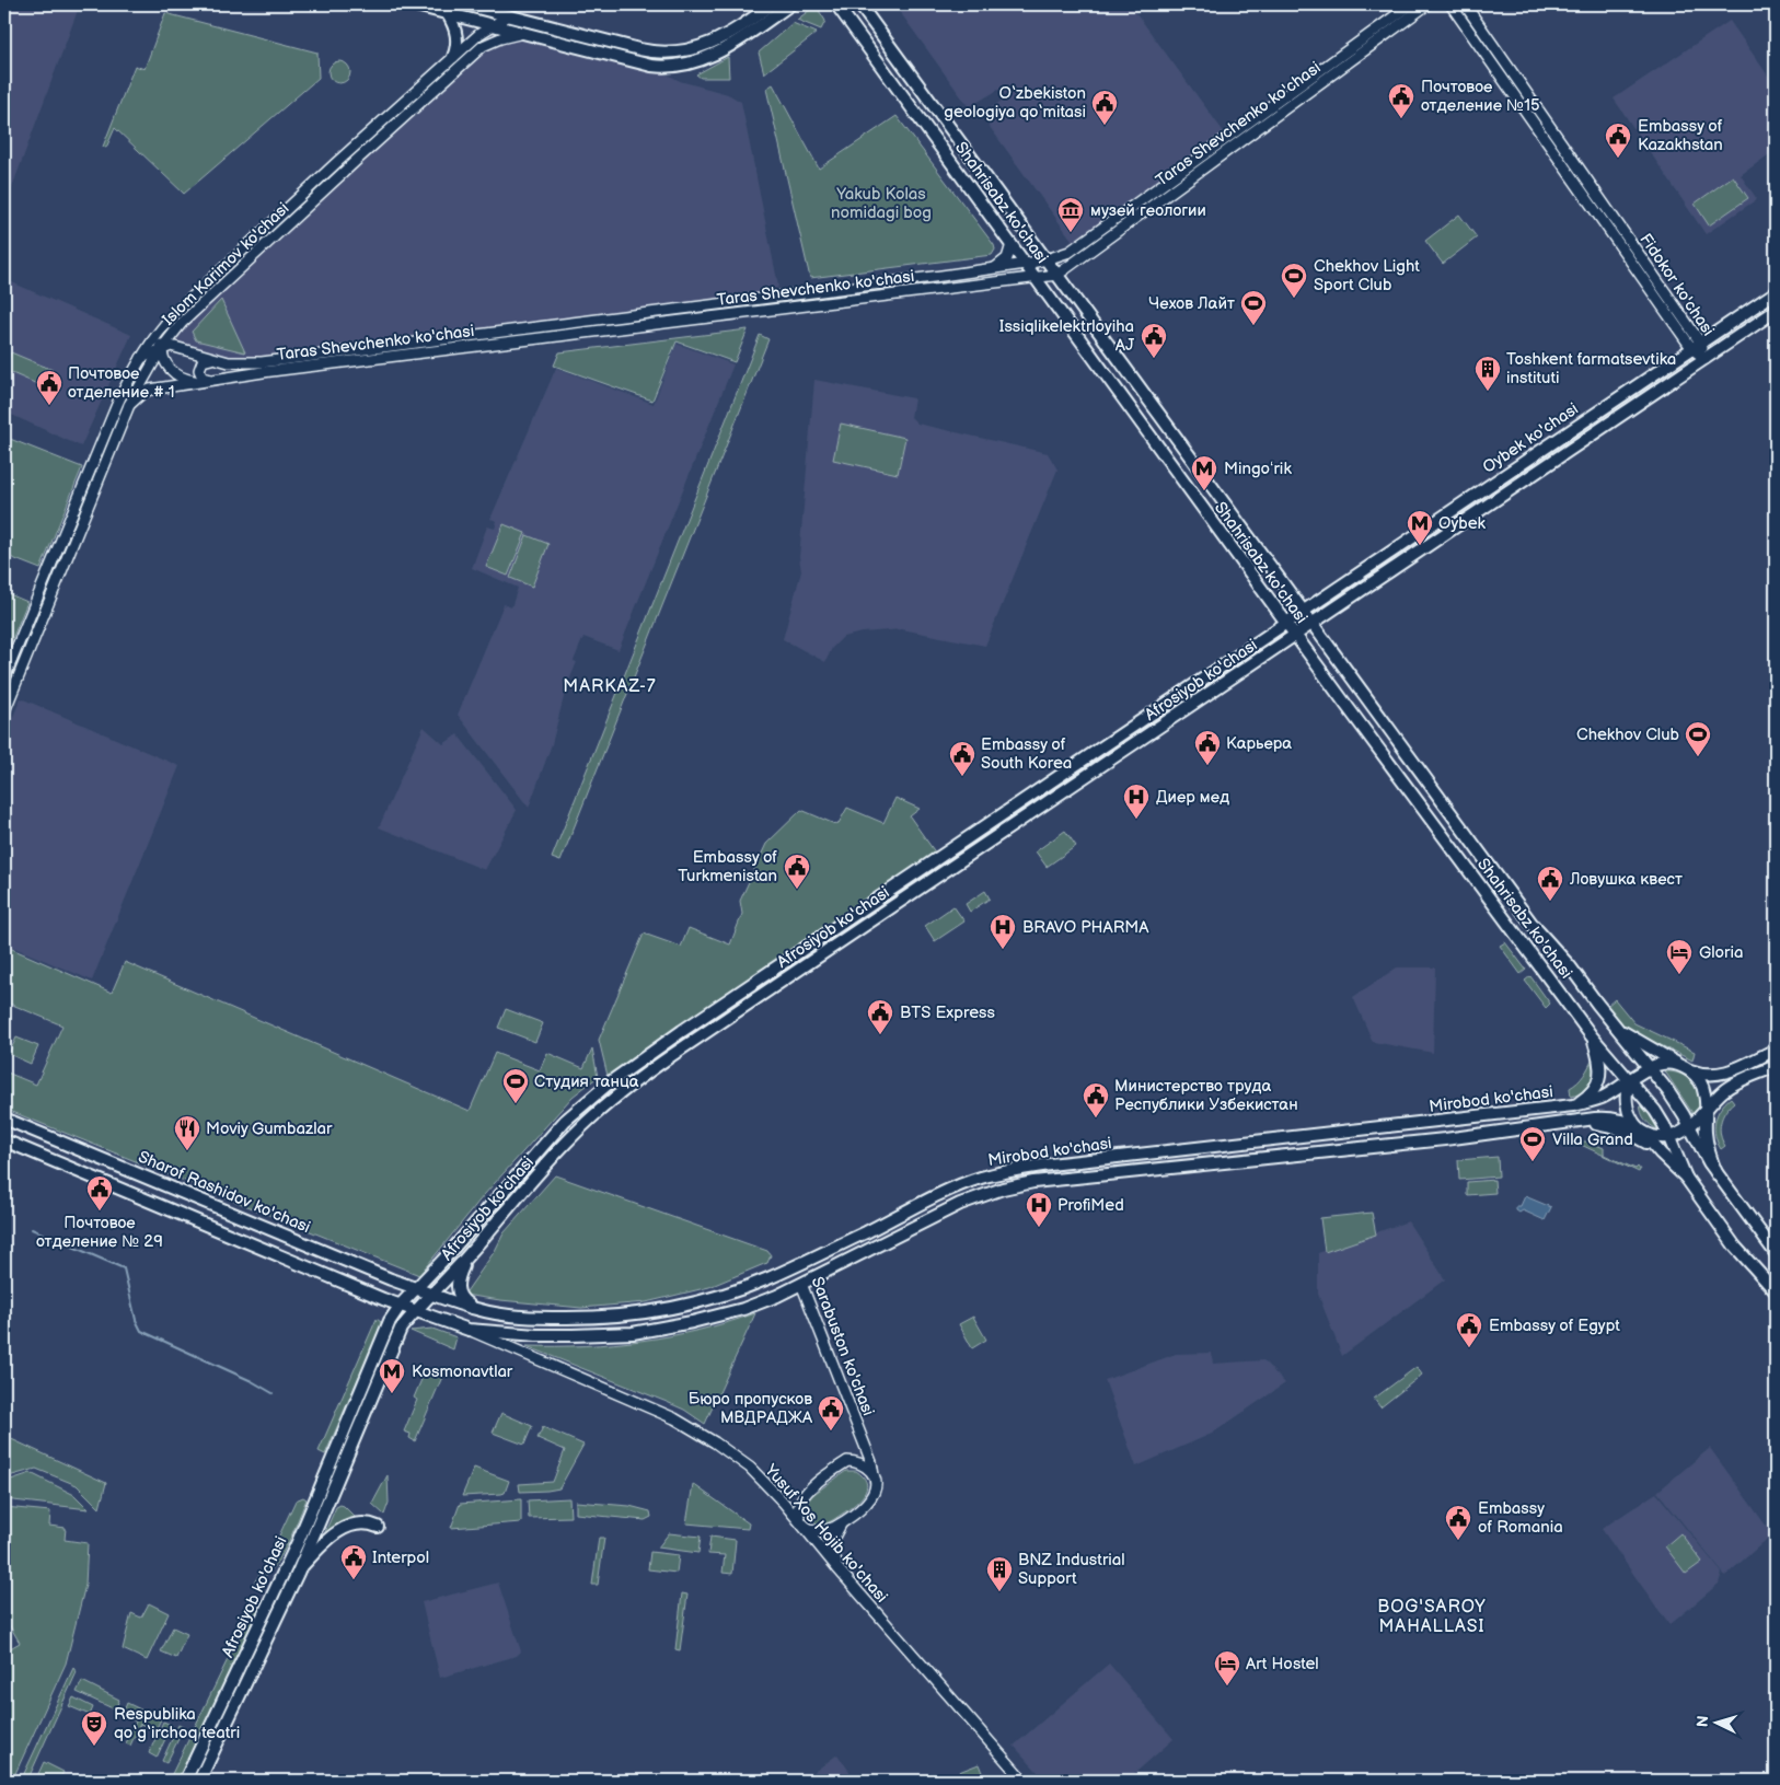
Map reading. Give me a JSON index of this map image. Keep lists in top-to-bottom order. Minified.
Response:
{"streets":{"main road":["Taras Shevchenko ko'chasi","Shahrisabz ko'chasi","Islom Karimov ko'chasi","Fidokor ko'chasi","Oybek ko'chasi","Afrosiyob ko'chasi","Mirobod ko'chasi","Sharof Rashidov ko'chasi","Sarabuston ko'chasi","Yusuf Xos Hojib ko'chasi"]},"crossings":[["Taras Shevchenko ko'chasi","Shahrisabz ko'chasi"],["Taras Shevchenko ko'chasi","Islom Karimov ko'chasi"],["Shahrisabz ko'chasi","Oybek ko'chasi"],["Shahrisabz ko'chasi","Afrosiyob ko'chasi"],["Shahrisabz ko'chasi","Mirobod ko'chasi"],["Fidokor ko'chasi","Oybek ko'chasi"],["Oybek ko'chasi","Afrosiyob ko'chasi"],["Afrosiyob ko'chasi","Mirobod ko'chasi"],["Afrosiyob ko'chasi","Sharof Rashidov ko'chasi"],["Mirobod ko'chasi","Sharof Rashidov ko'chasi"],["Mirobod ko'chasi","Sarabuston ko'chasi"],["Mirobod ko'chasi","Yusuf Xos Hojib ko'chasi"]],"districts":["MARKAZ-7","BOG'SAROY MAHALLASI"],"parks":["Yakub Kolas nomidagi bog"],"places":{"public building":["Почтовое отделение №15","O‘zbekiston geologiya qo‘mitasi","Embassy of Kazakhstan","Issiqlikelektrloyiha AJ","Почтовое отделение # 1","Карьера","Embassy of South Korea","Embassy of Turkmenistan","Ловушка квест","BTS Express","Министерство труда Республики Узбекистан","Почтовое отделение № 29","Embassy of Egypt","Бюро пропусков МВДРАДЖА","Embassy of Romania","Interpol"],"museum":["музей геологии"],"sports":["Chekhov Light Sport Club","Чехов Лайт","Chekhov Club","Студия танца","Villa Grand"],"building":["Toshkent farmatsevtika instituti","BNZ Industrial Support"],"metro station":["Mingoʻrik","Oybek","Kosmonavtlar"],"hospital":["Диер мед","BRAVO PHARMA","ProfiMed"],"hotel":["Gloria","Art Hostel"],"restaurant":["Moviy Gumbazlar"],"theatre":["Respublika qo‘g‘irchoq teatri"]},"north":"left"}
